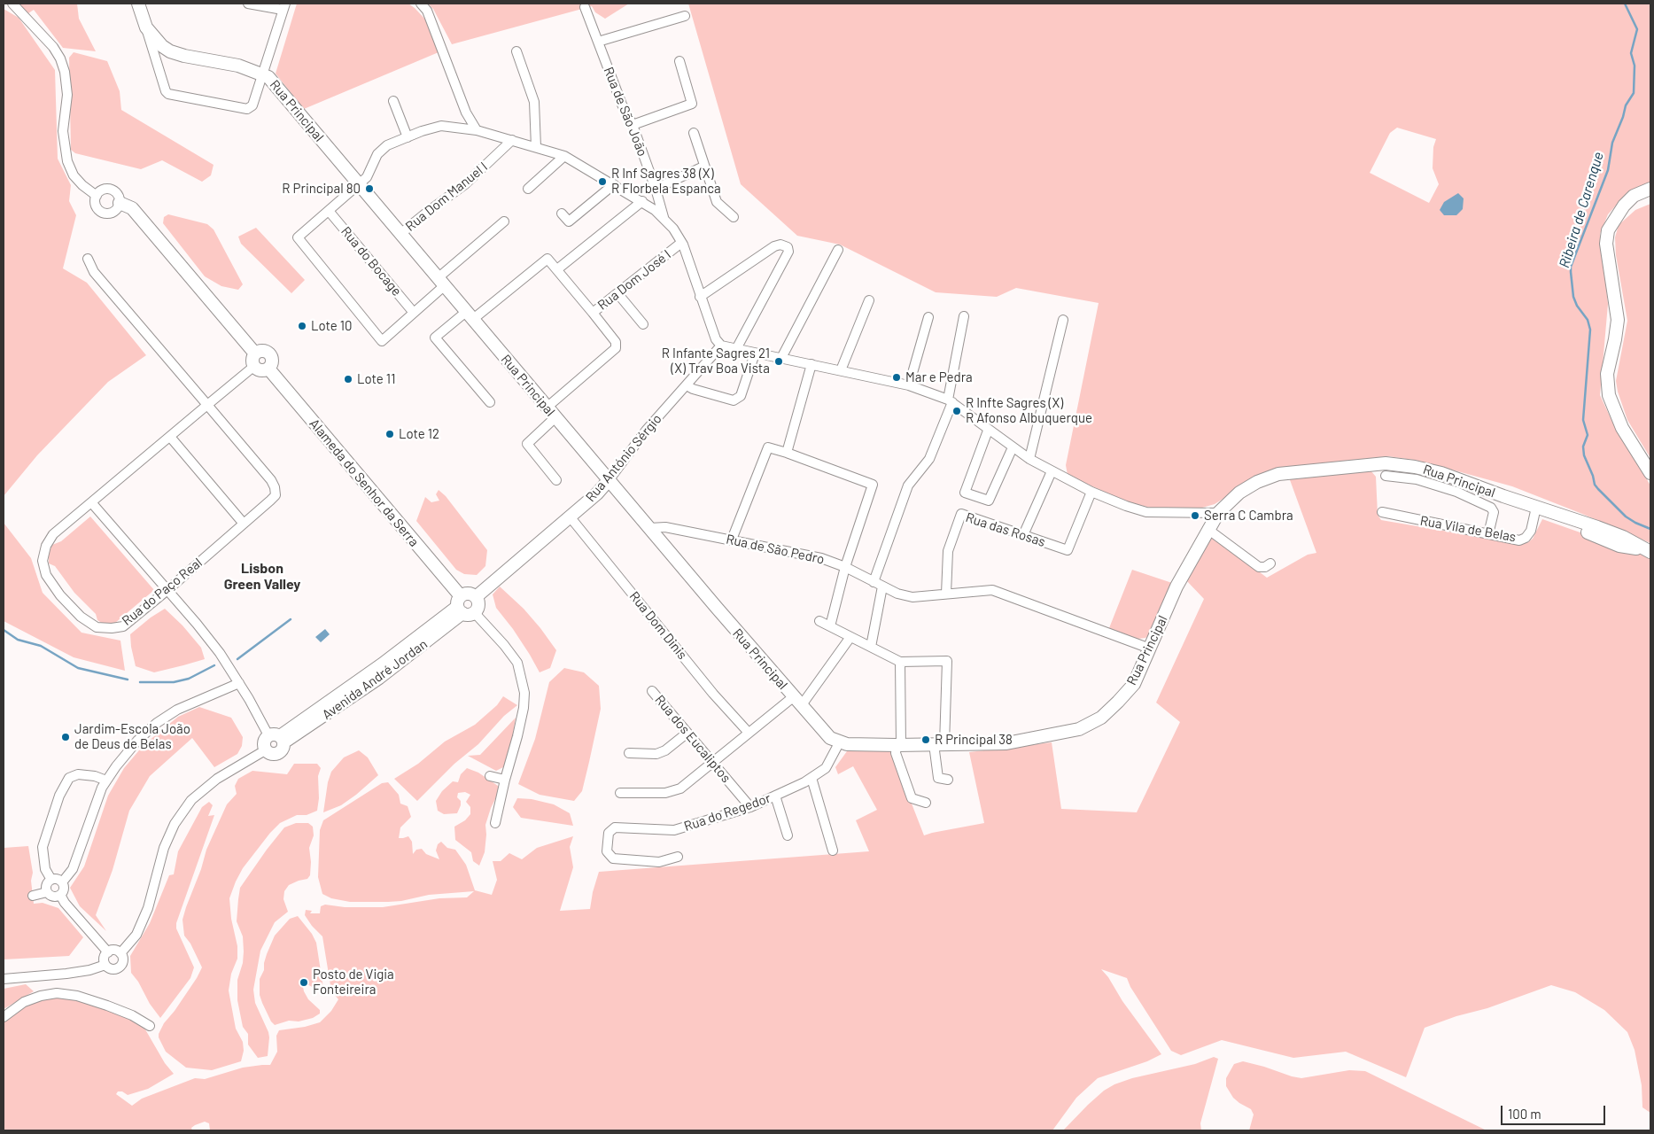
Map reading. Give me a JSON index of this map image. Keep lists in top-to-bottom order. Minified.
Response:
{"streets":{"street":["Rua Principal","Rua de São João","Rua Dom Manuel I","Rua do Bocage","Rua Dom José I","Rua António Sérgio","Alameda do Senhor da Serra","Rua Vila de Belas","Rua das Rosas","Rua de São Pedro","Rua do Paço Real","Rua Dom Dinis","Avenida André Jordan","Rua dos Eucaliptos","Rua do Regedor"]},"crossings":[["Rua Principal","Rua Dom Manuel I"],["Rua Principal","Rua António Sérgio"],["Rua Principal","Rua Vila de Belas"],["Rua Principal","Rua de São Pedro"],["Rua Principal","Rua do Regedor"],["Rua António Sérgio","Alameda do Senhor da Serra"],["Rua António Sérgio","Rua Dom Dinis"],["Rua António Sérgio","Avenida André Jordan"],["Alameda do Senhor da Serra","Rua do Paço Real"],["Alameda do Senhor da Serra","Avenida André Jordan"],["Rua das Rosas","Rua de São Pedro"],["Rua dos Eucaliptos","Rua do Regedor"]],"districts":["Lisbon Green Valley"],"water":["Ribeira de Carenque"],"places":["R Inf Sagres 38 (X) R Florbela Espanca","R Principal 80","Lote 10","R Infante Sagres 21 (X) Trav Boa Vista","Mar e Pedra","Lote 11","R Infte Sagres (X) R Afonso Albuquerque","Lote 12","Serra C Cambra","Jardim-Escola João de Deus de Belas","R Principal 38","Posto de Vigia Fonteireira"],"scale_bar":"100 m"}
